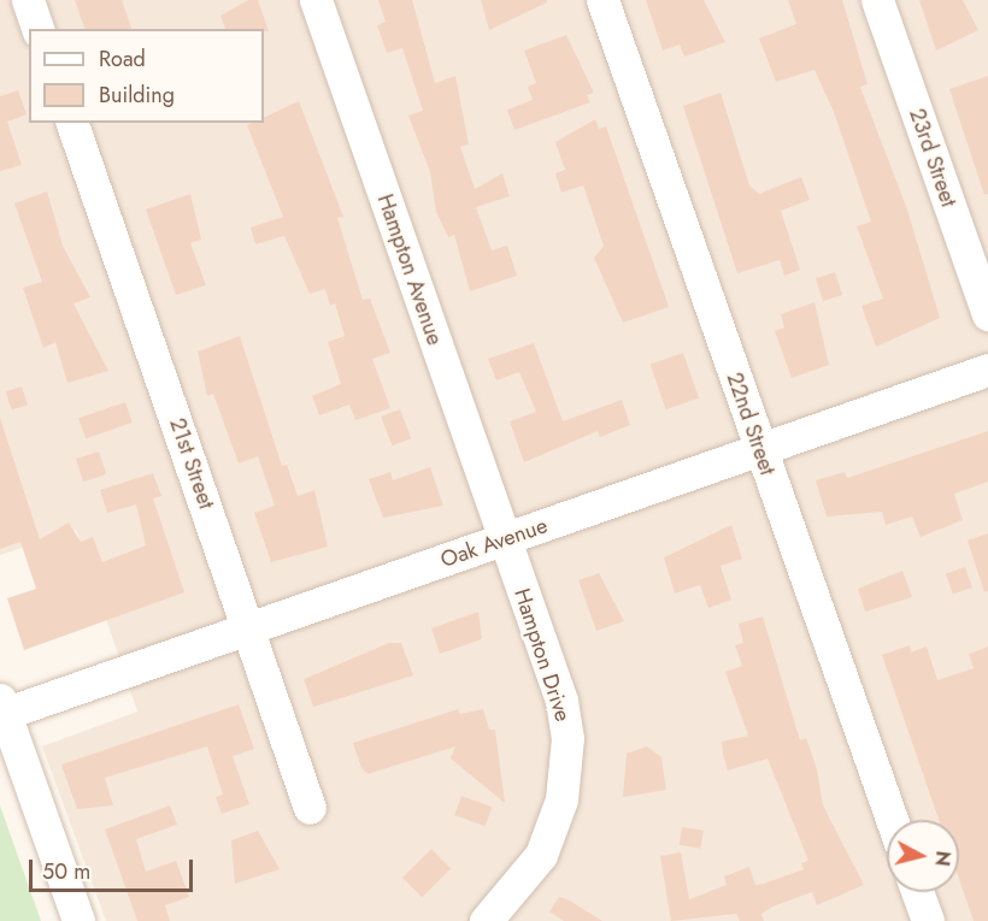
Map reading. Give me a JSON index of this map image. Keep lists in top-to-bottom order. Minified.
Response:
{"streets":{"street":["23rd Street","Hampton Avenue","22nd Street","21st Street","Oak Avenue","Hampton Drive"]},"crossings":[["Hampton Avenue","Oak Avenue"],["Hampton Avenue","Hampton Drive"],["22nd Street","Oak Avenue"],["21st Street","Oak Avenue"],["Oak Avenue","Hampton Drive"]],"legend":["Road","Building"],"scale_bar":"50 m","north":"right"}
